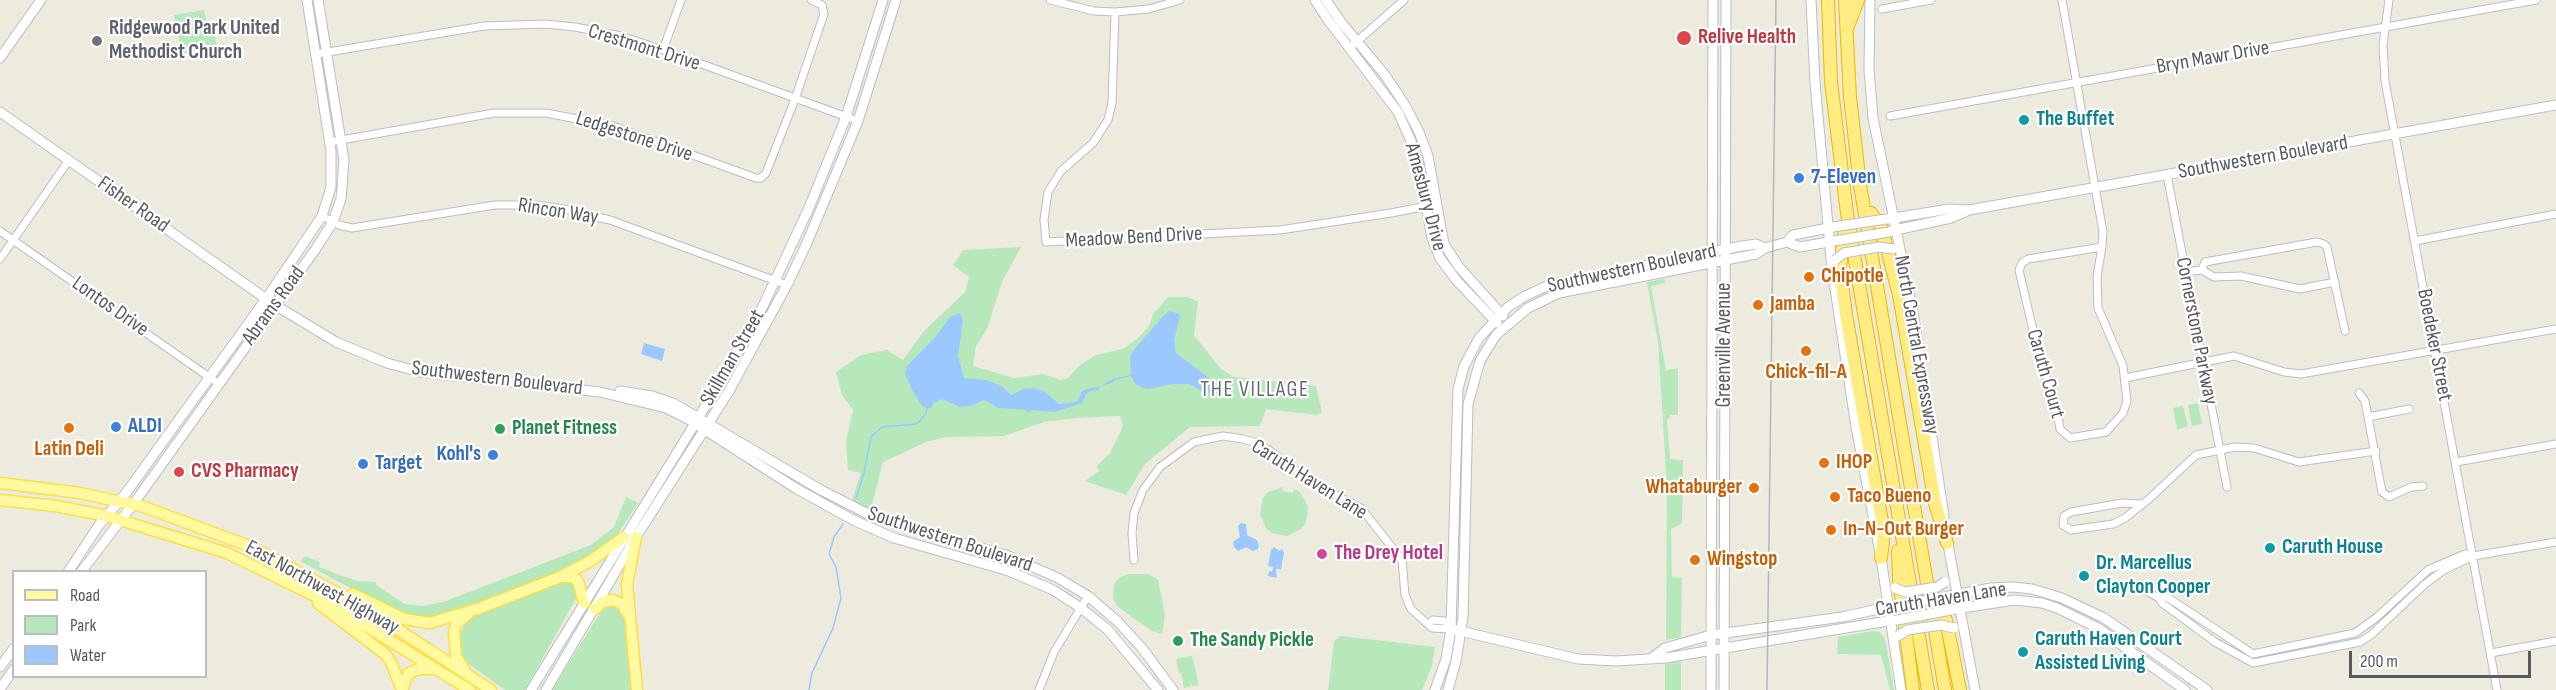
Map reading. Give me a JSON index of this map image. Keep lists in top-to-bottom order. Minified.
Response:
{"streets":{"highway":["North Central Expressway"],"main road":["Southwestern Boulevard","Amesbury Drive","Fisher Road","Abrams Road","Greenville Avenue","Skillman Street","Caruth Haven Lane","East Northwest Highway"],"street":["Crestmont Drive","Bryn Mawr Drive","Ledgestone Drive","Rincon Way","Meadow Bend Drive","Lontos Drive","Cornerstone Parkway","Boedeker Street","Caruth Court"]},"crossings":[["Crestmont Drive","Ledgestone Drive"],["Crestmont Drive","Abrams Road"],["Crestmont Drive","Skillman Street"],["Bryn Mawr Drive","Boedeker Street"],["Bryn Mawr Drive","Caruth Court"],["Ledgestone Drive","Abrams Road"],["Southwestern Boulevard","Amesbury Drive"],["Southwestern Boulevard","Fisher Road"],["Southwestern Boulevard","Abrams Road"],["Southwestern Boulevard","Cornerstone Parkway"],["Southwestern Boulevard","Greenville Avenue"],["Southwestern Boulevard","North Central Expressway"],["Southwestern Boulevard","Boedeker Street"],["Southwestern Boulevard","Skillman Street"],["Southwestern Boulevard","Caruth Court"],["Southwestern Boulevard","Caruth Haven Lane"],["Amesbury Drive","Meadow Bend Drive"],["Fisher Road","Abrams Road"],["Rincon Way","Abrams Road"],["Rincon Way","Skillman Street"],["Abrams Road","Lontos Drive"],["Abrams Road","East Northwest Highway"],["Greenville Avenue","Caruth Haven Lane"],["North Central Expressway","Caruth Haven Lane"]],"districts":["THE VILLAGE"],"places":["Relive Health","Ridgewood Park United Methodist Church","The Buffet","7-Eleven","Chipotle","Jamba","Chick-fil-A","ALDI","Latin Deli","Planet Fitness","Kohl's","IHOP","Target","CVS Pharmacy","Whataburger","Taco Bueno","In-N-Out Burger","Caruth House","The Drey Hotel","Wingstop","Dr. Marcellus Clayton Cooper","The Sandy Pickle","Caruth Haven Court Assisted Living"],"legend":["Road","Park","Water"],"scale_bar":"200 m"}
